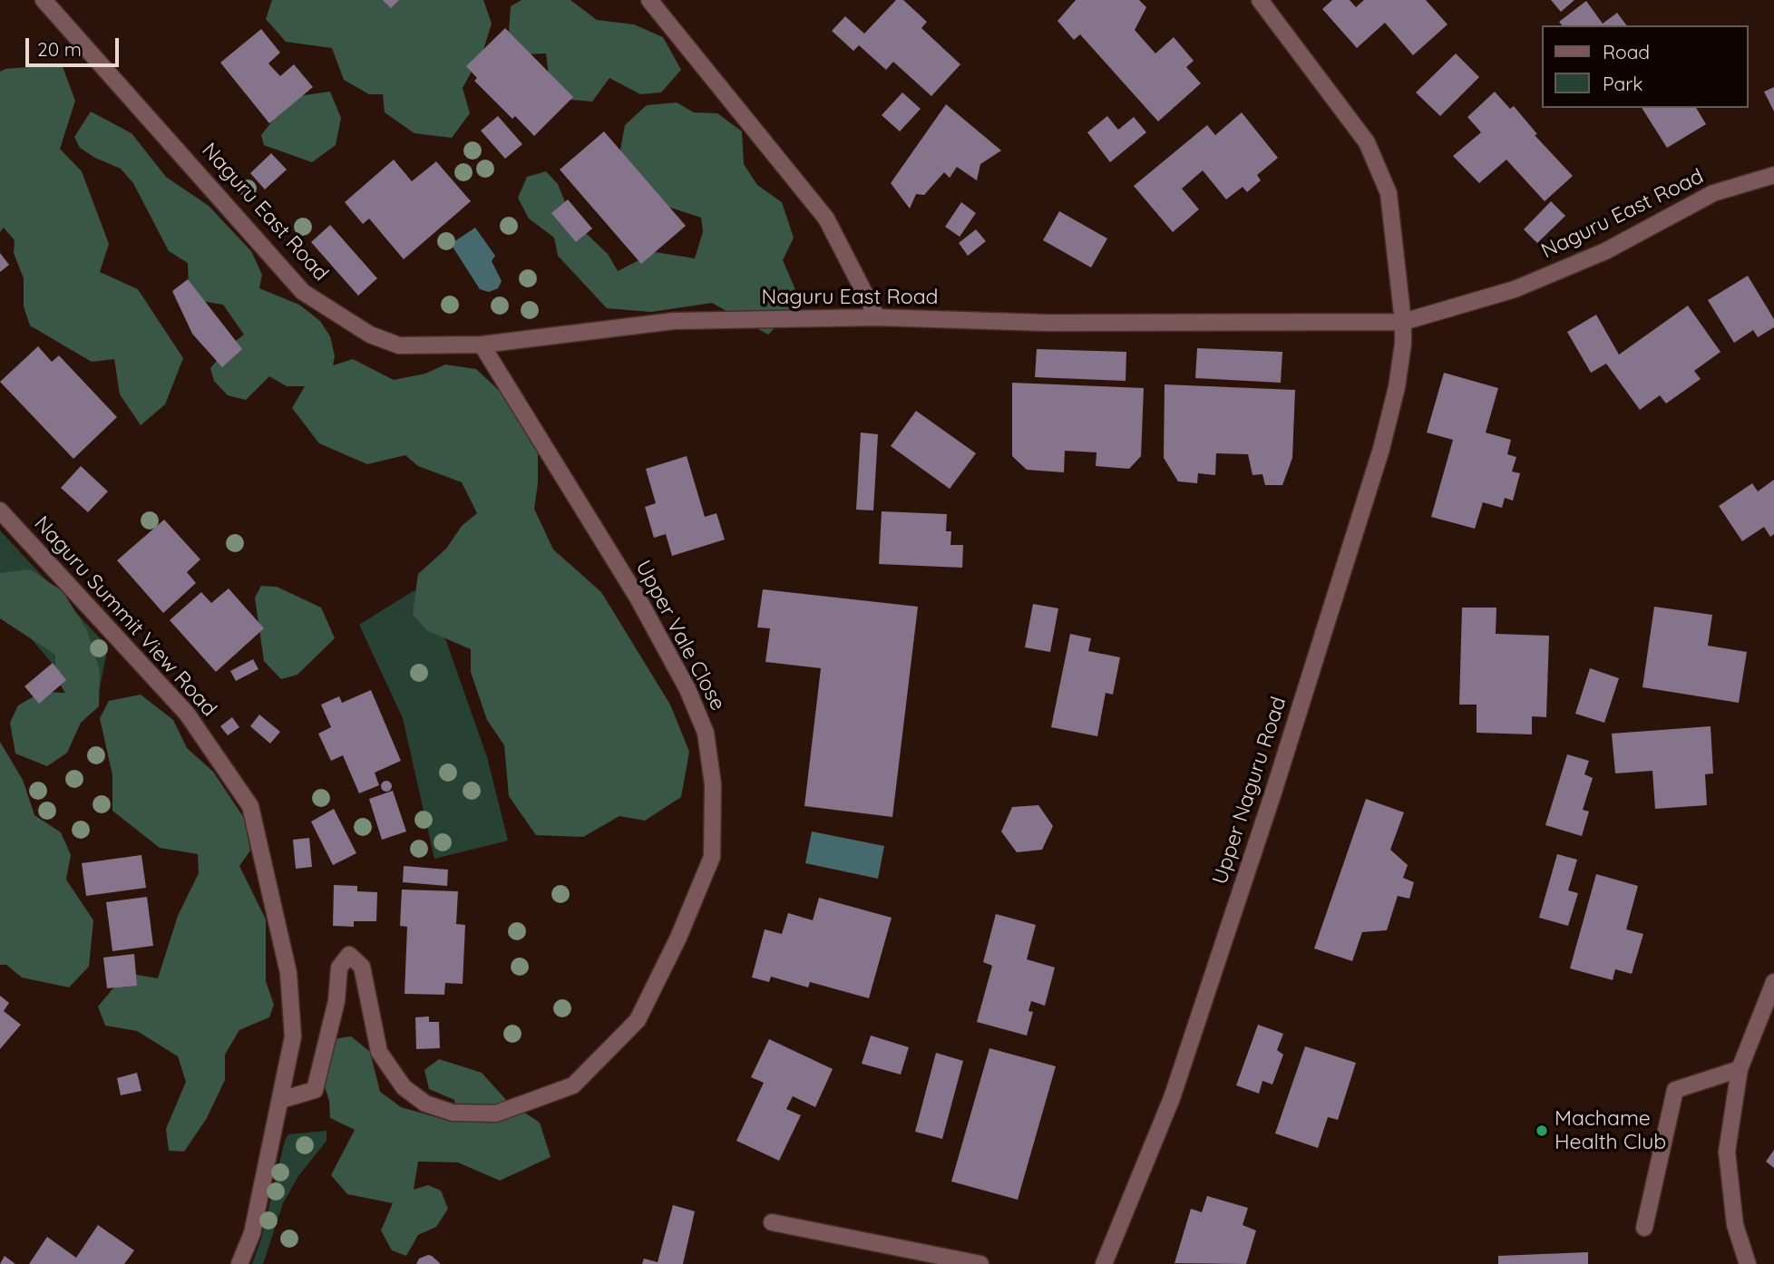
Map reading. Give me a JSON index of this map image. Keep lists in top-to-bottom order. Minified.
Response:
{"streets":{"street":["Naguru East Road","Naguru Summit View Road","Upper Vale Close","Upper Naguru Road"]},"crossings":[["Naguru East Road","Upper Vale Close"],["Naguru East Road","Upper Naguru Road"],["Naguru Summit View Road","Upper Vale Close"]],"places":["Machame Health Club"],"legend":["Road","Park"],"scale_bar":"20 m"}
